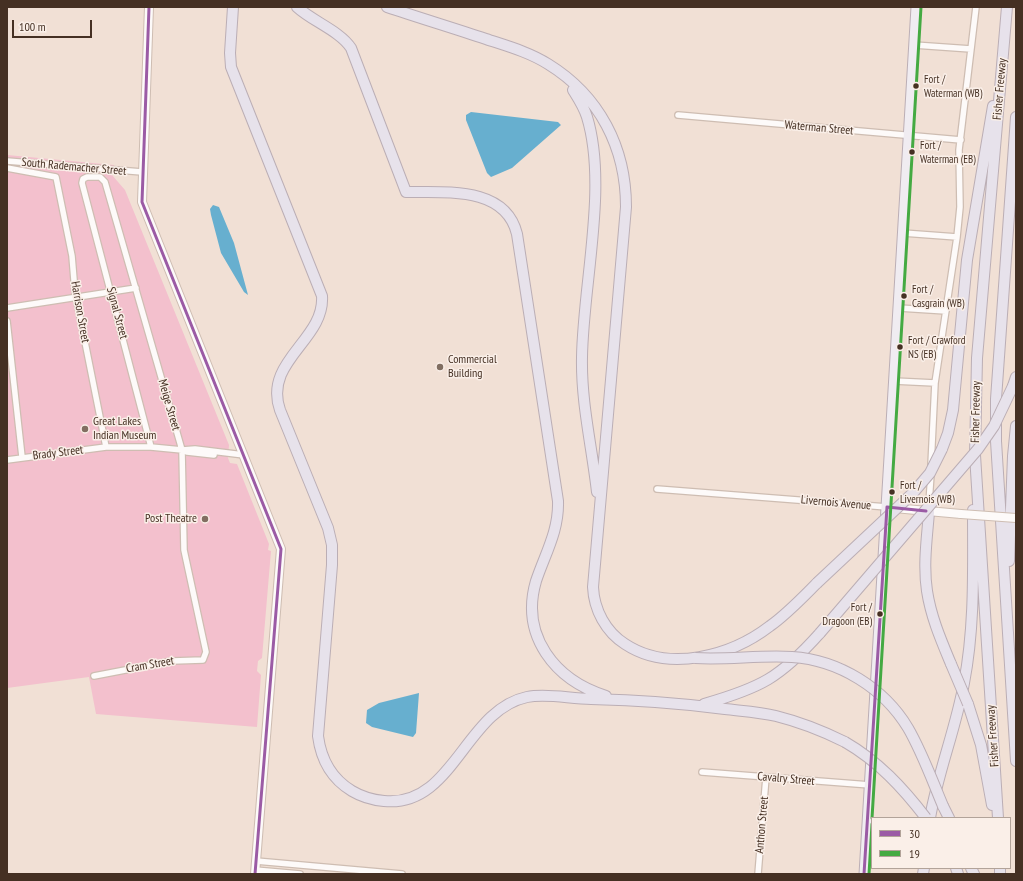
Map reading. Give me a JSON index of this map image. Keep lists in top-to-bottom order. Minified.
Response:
{"streets":{"highway":["Fisher Freeway"],"main road":["Livernois Avenue"],"street":["Waterman Street","South Rademacher Street","Harrison Street","Signal Street","Meige Street","Brady Street","Cram Street","Cavalry Street","Anthon Street"]},"crossings":[["Harrison Street","Brady Street"],["Signal Street","Meige Street"],["Signal Street","Brady Street"],["Meige Street","Brady Street"],["Meige Street","Cram Street"],["Cavalry Street","Anthon Street"]],"places":["Fort / Waterman (WB)","Fort / Waterman (EB)","Fort / Casgrain (WB)","Fort / Crawford NS (EB)","Commercial Building","Great Lakes Indian Museum","Fort / Livernois (WB)","Post Theatre","Fort / Dragoon (EB)"],"lines":["transit line 30","transit line 19"],"legend":["30","19"],"scale_bar":"100 m"}
